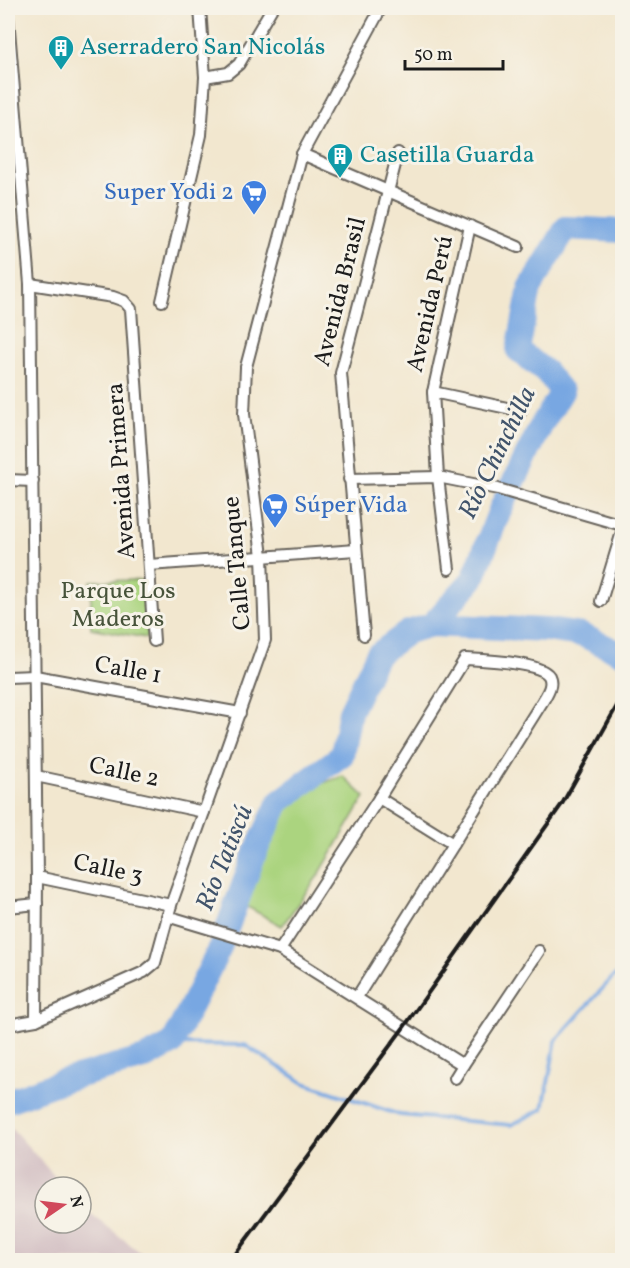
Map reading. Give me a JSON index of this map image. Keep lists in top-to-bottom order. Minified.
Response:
{"streets":{"street":["Avenida Brasil","Avenida Perú","Avenida Primera","Calle Tanque","Calle 1","Calle 2","Calle 3"]},"crossings":[["Calle Tanque","Calle 1"],["Calle Tanque","Calle 2"],["Calle Tanque","Calle 3"]],"water":["Río Chinchilla","Río Tatiscú"],"parks":["Parque Los Maderos"],"places":{"building":["Aserradero San Nicolás","Casetilla Guarda"],"supermarket":["Super Yodi 2","Súper Vida"]},"scale_bar":"50 m","north":"right"}
